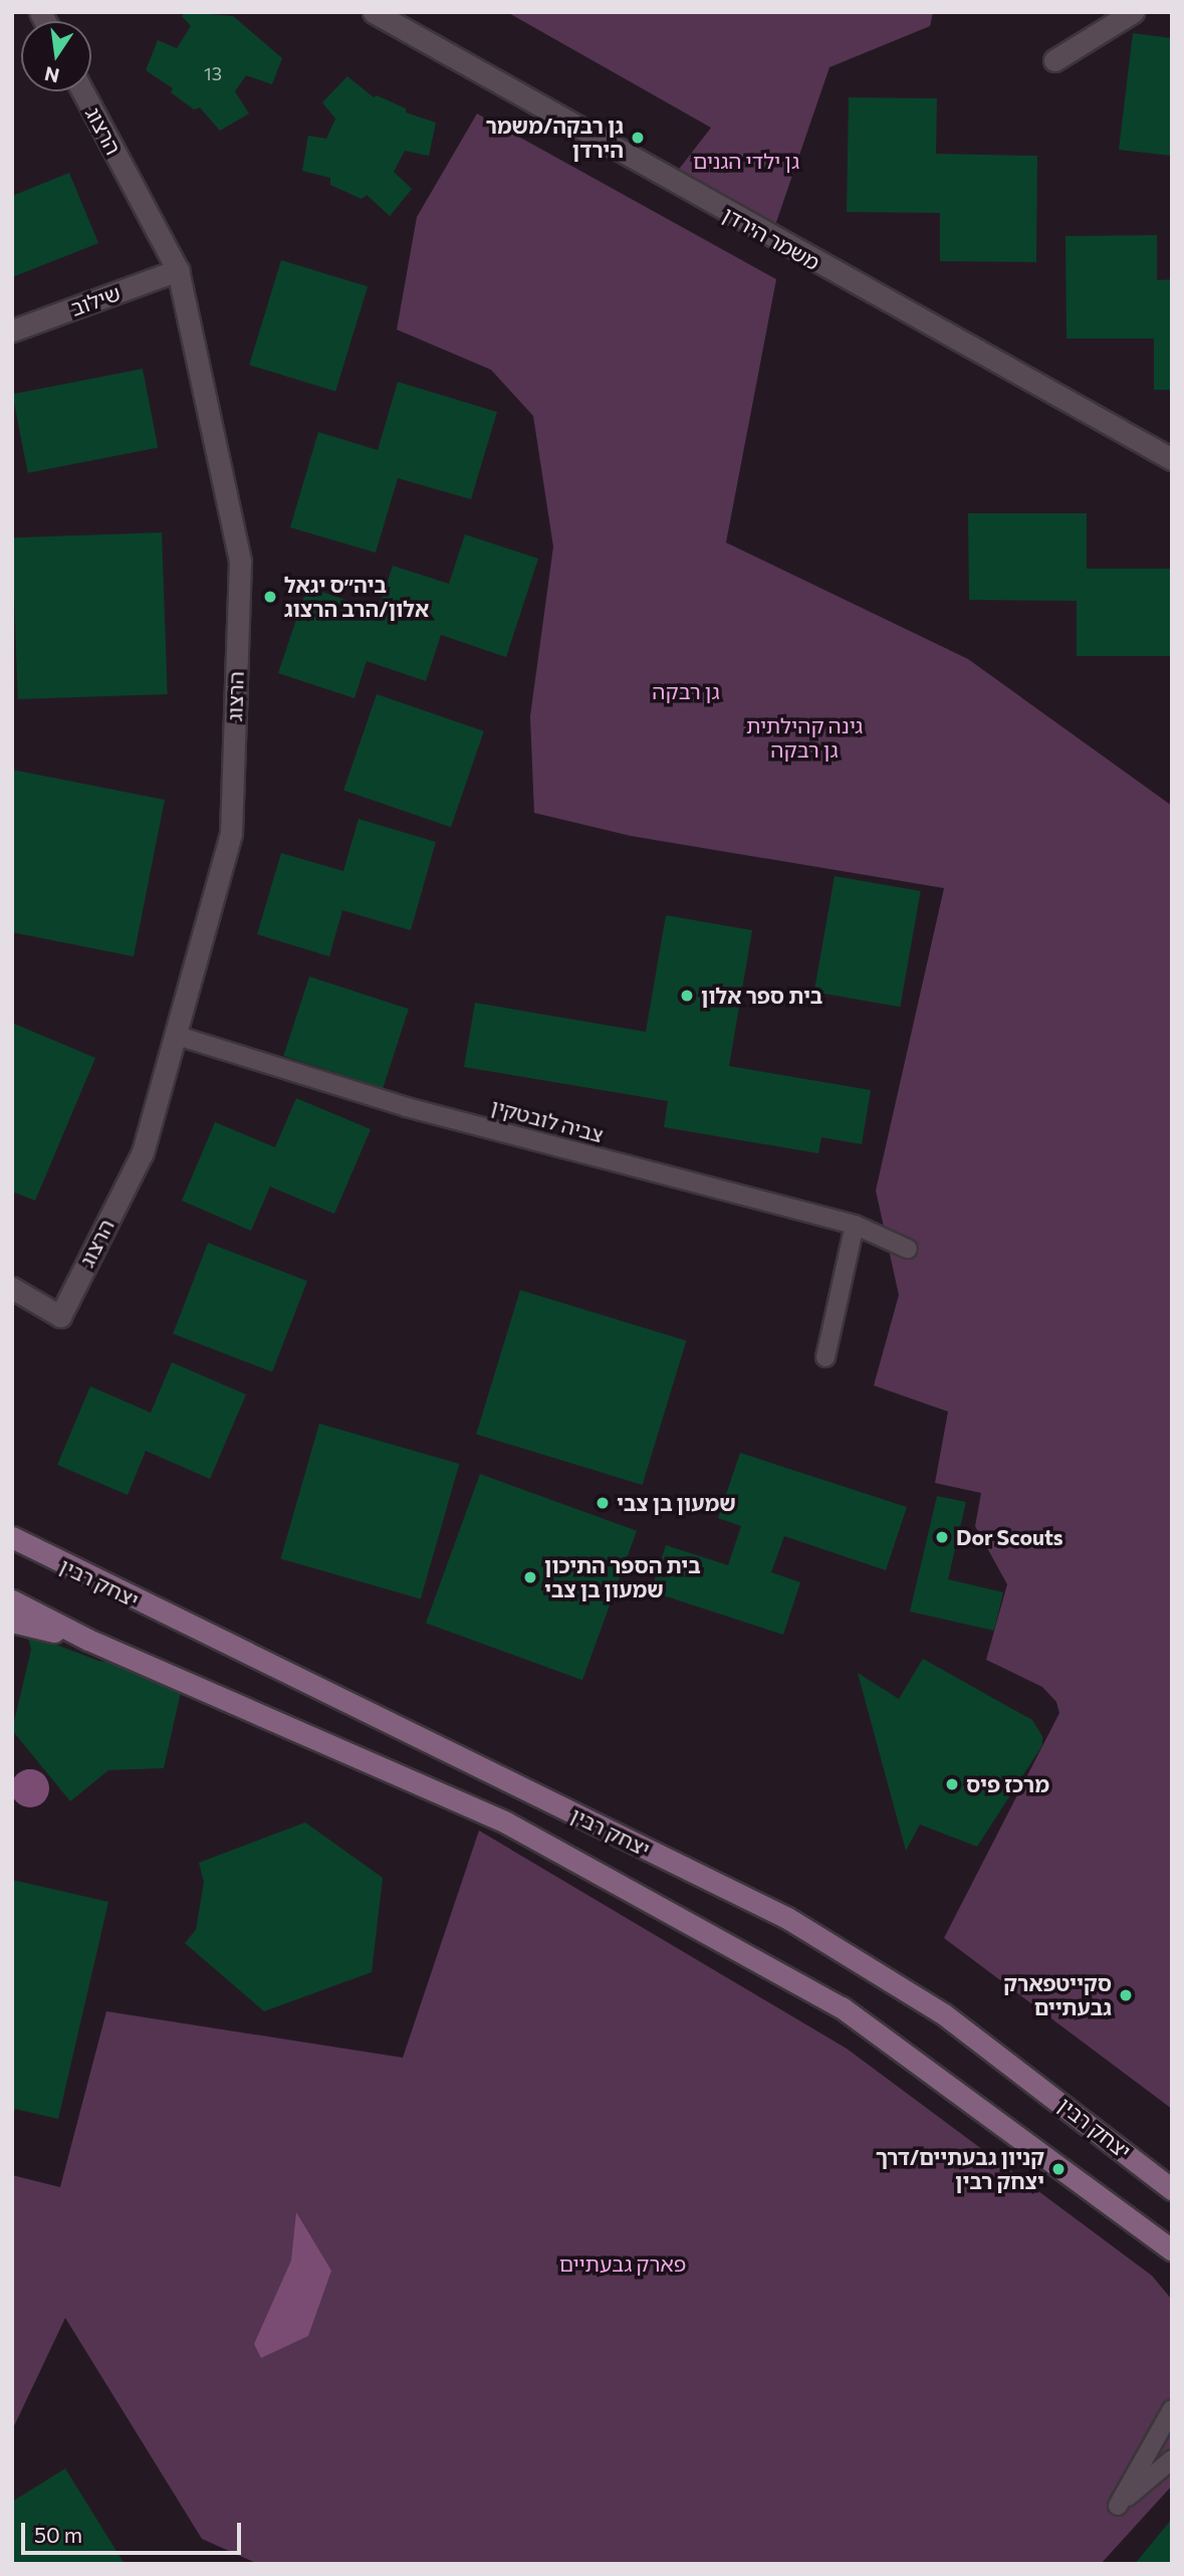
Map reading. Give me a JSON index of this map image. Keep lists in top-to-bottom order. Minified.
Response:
{"streets":{"main road":["יצחק רבין"],"street":["הרצוג","משמר הירדן","שילוב"],"lane":["צביה לובטקין"]},"crossings":[["הרצוג","שילוב"],["הרצוג","צביה לובטקין"]],"parks":["גן ילדי הגנים","גן רבקה","גינה קהילתית גן רבקה","פארק גבעתיים"],"places":["גן רבקה/משמר הירדן","ביה״ס יגאל אלון/הרב הרצוג","בית ספר אלון","שמעון בן צבי","Dor Scouts","בית הספר התיכון שמעון בן צבי","מרכז פיס","סקייטפארק גבעתיים","קניון גבעתיים/דרך יצחק רבין"],"house_numbers":["13"],"scale_bar":"50 m","north":"bottom"}
